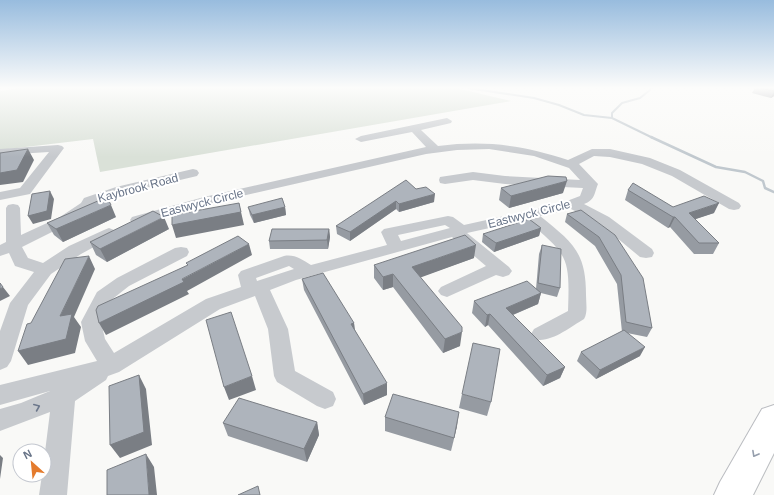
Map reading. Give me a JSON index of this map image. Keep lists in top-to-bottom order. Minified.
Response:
{"streets":{"street":["Kaybrook Road","Eastwyck Circle"]},"north":"top left"}
